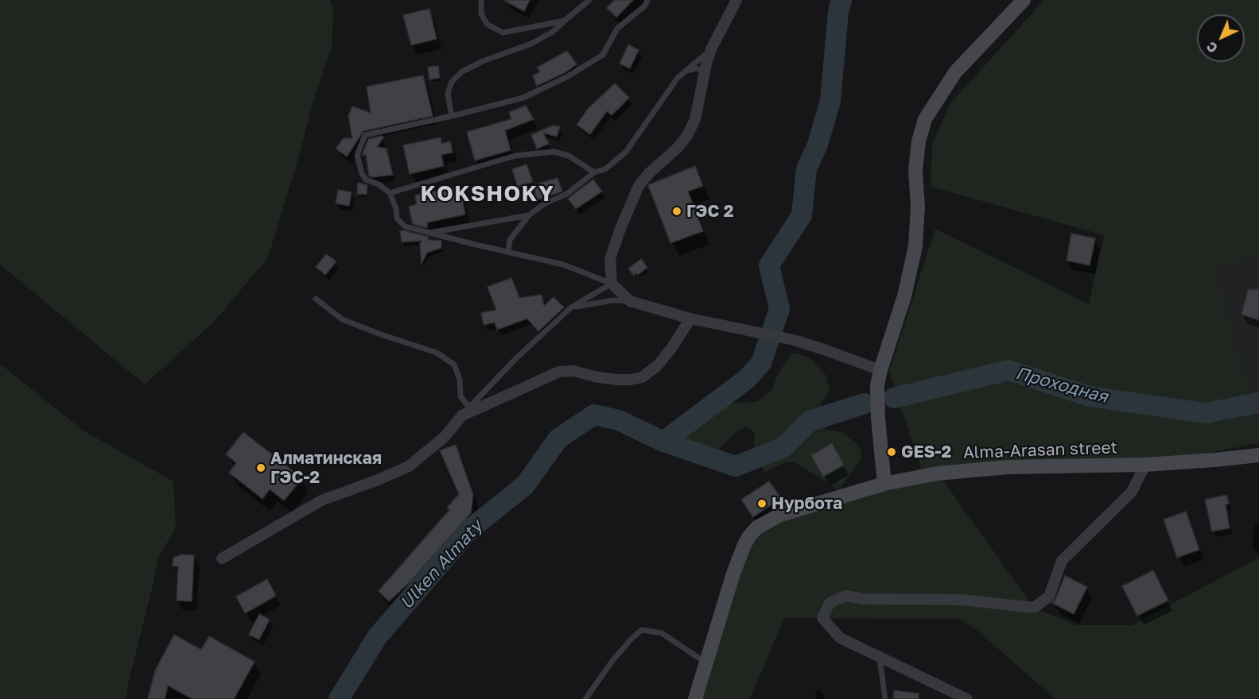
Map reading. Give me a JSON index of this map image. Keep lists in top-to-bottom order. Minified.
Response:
{"streets":{"street":["Alma-Arasan street"]},"districts":["KOKSHOKY"],"water":["Проходная","Ulken Almaty"],"places":["ГЭС 2","GES-2","Алматинская ГЭС-2","Нурбота"],"north":"bottom left"}
